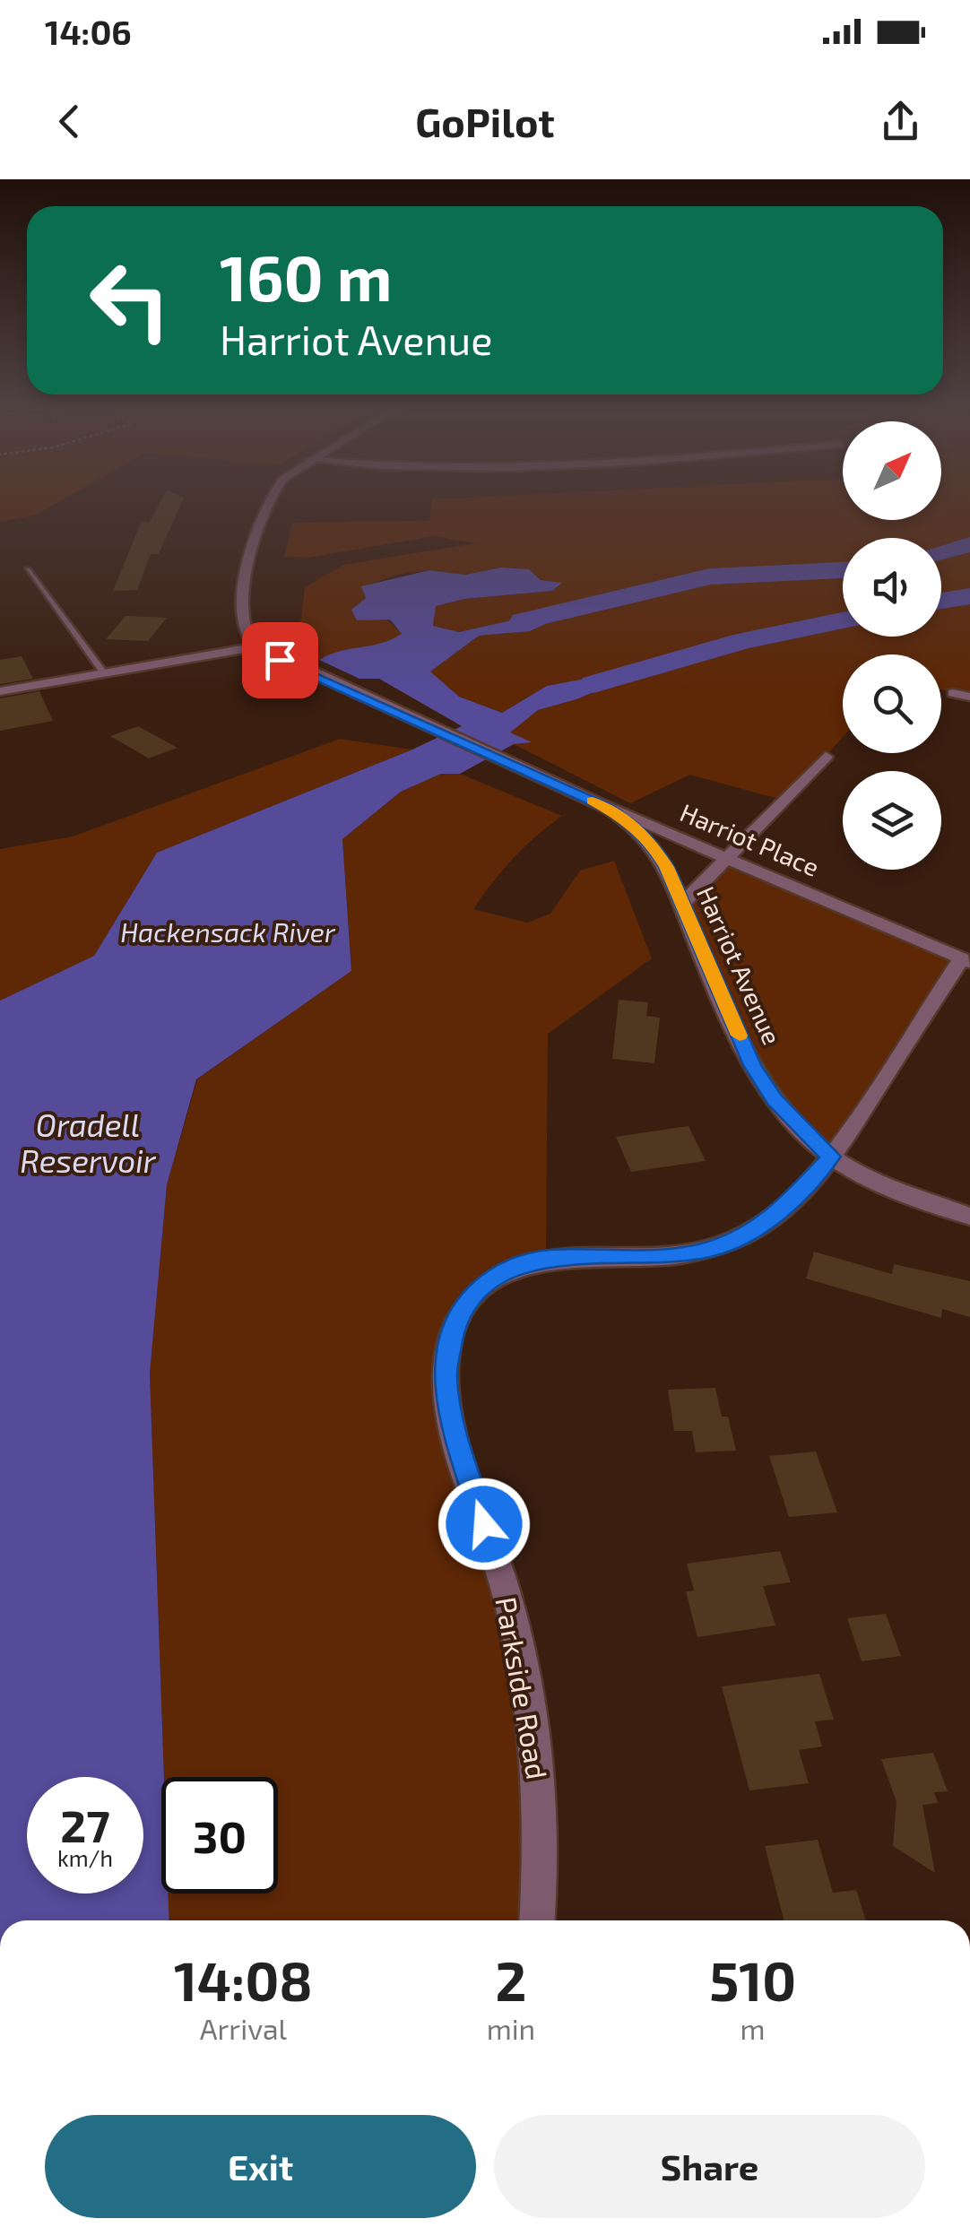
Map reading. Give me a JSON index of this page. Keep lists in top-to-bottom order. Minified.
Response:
{"streets":{"street":["Harriot Place","Harriot Avenue","Parkside Road"]},"crossings":[["Harriot Place","Harriot Avenue"],["Harriot Place","Parkside Road"],["Harriot Avenue","Parkside Road"]],"water":["Hackensack River","Oradell Reservoir"],"north":"top right","page":{"status":"14:06","header":"GoPilot","turn":["160 m","Harriot Avenue"],"speed":"27 km/h","limit":"30","eta":["14:08","Arrival","2","min","510","m"],"buttons":["Exit","Share"]}}
